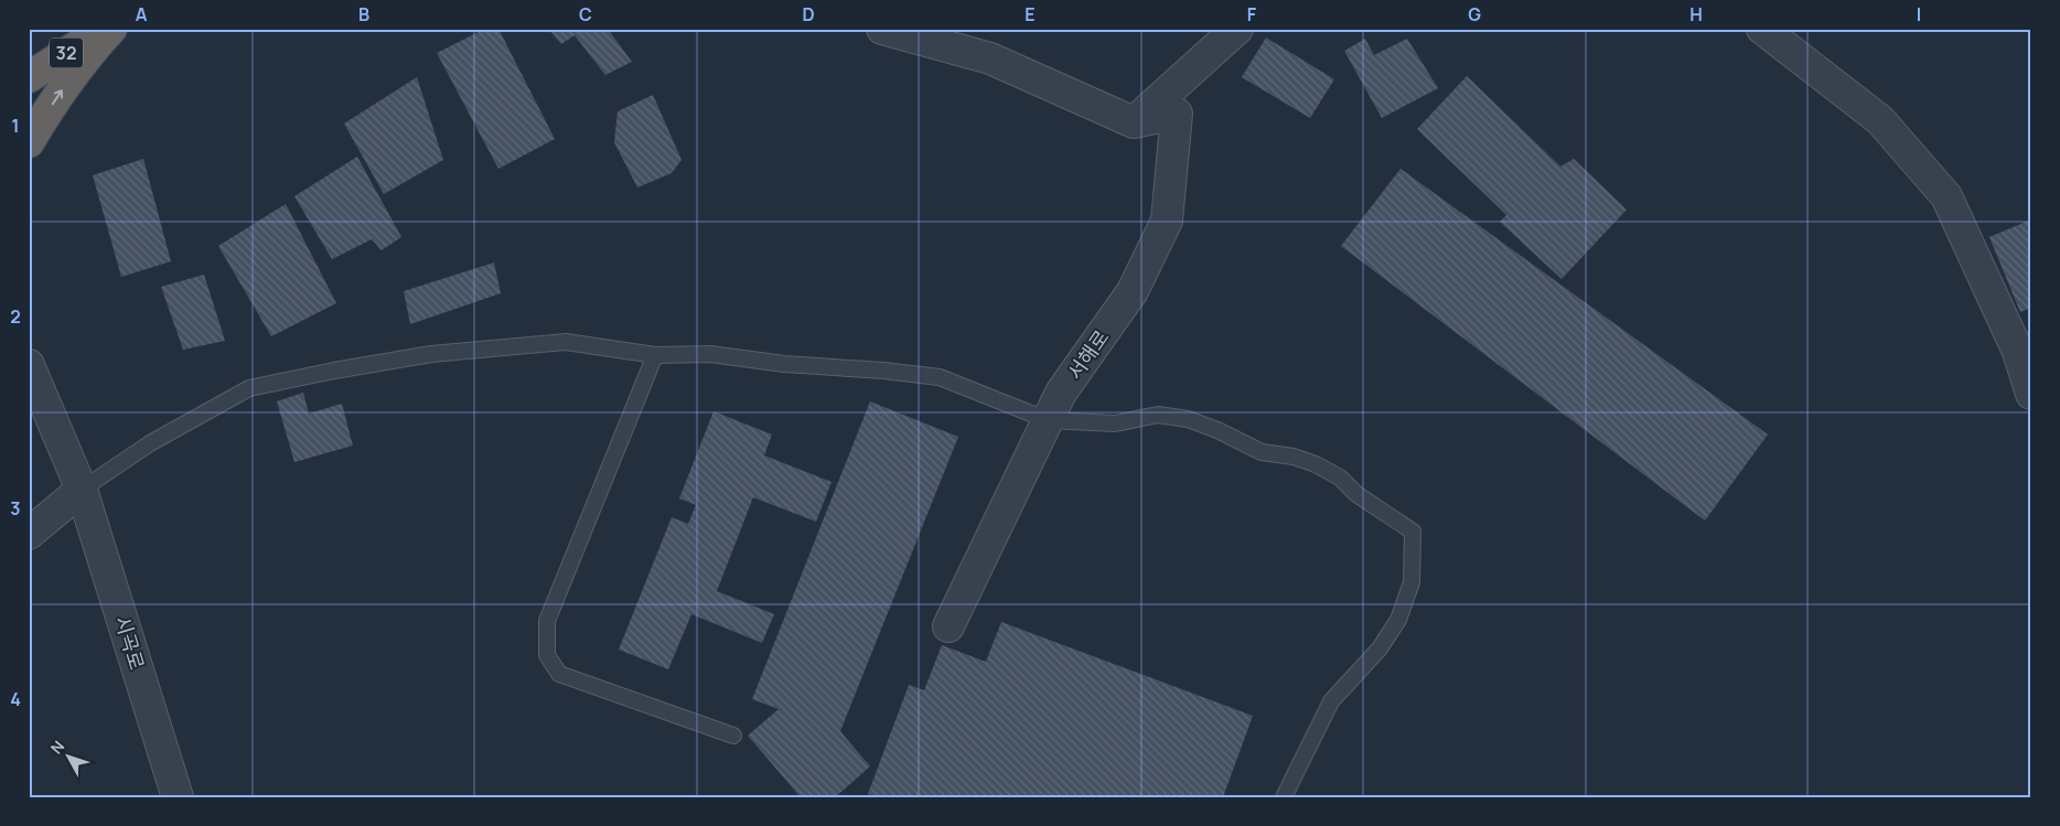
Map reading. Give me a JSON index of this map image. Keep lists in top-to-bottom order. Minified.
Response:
{"streets":{"highway":["32"],"street":["서해로","시곡로"]},"north":"top left","grid":{"columns":["A","B","C","D","E","F","G","H","I"],"rows":["1","2","3","4"]}}
